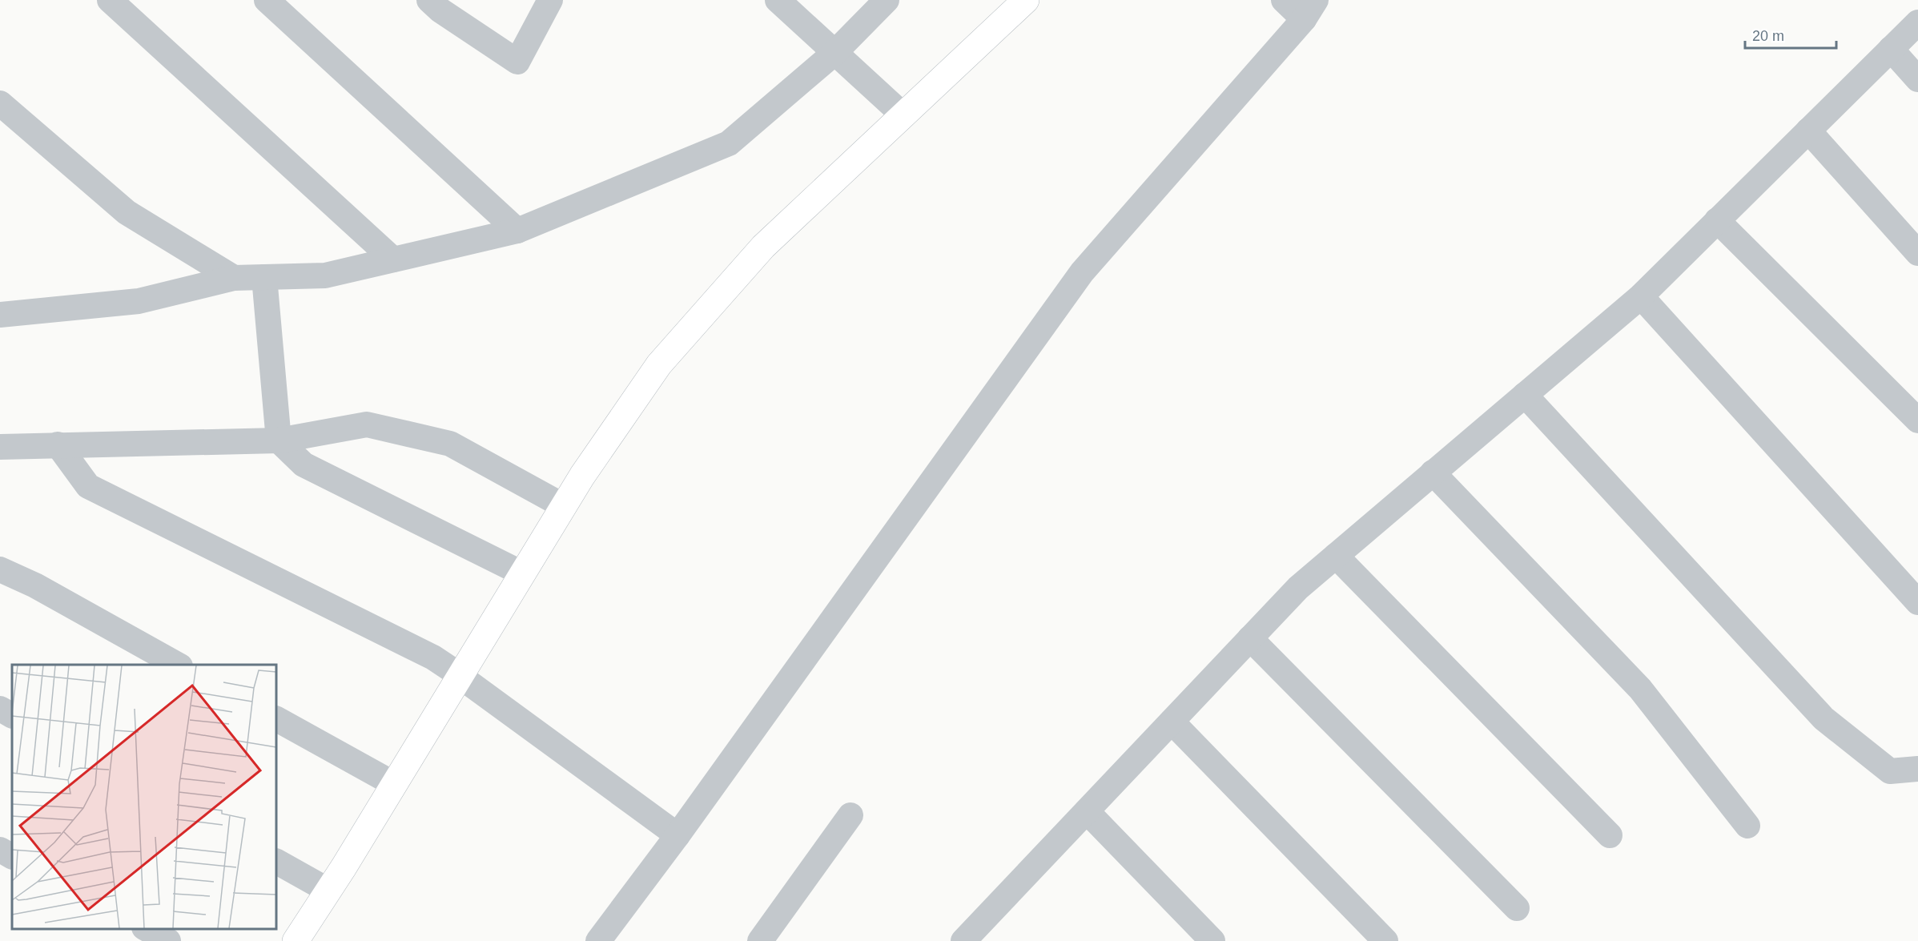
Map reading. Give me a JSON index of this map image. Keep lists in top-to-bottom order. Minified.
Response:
{"scale_bar":"20 m"}
